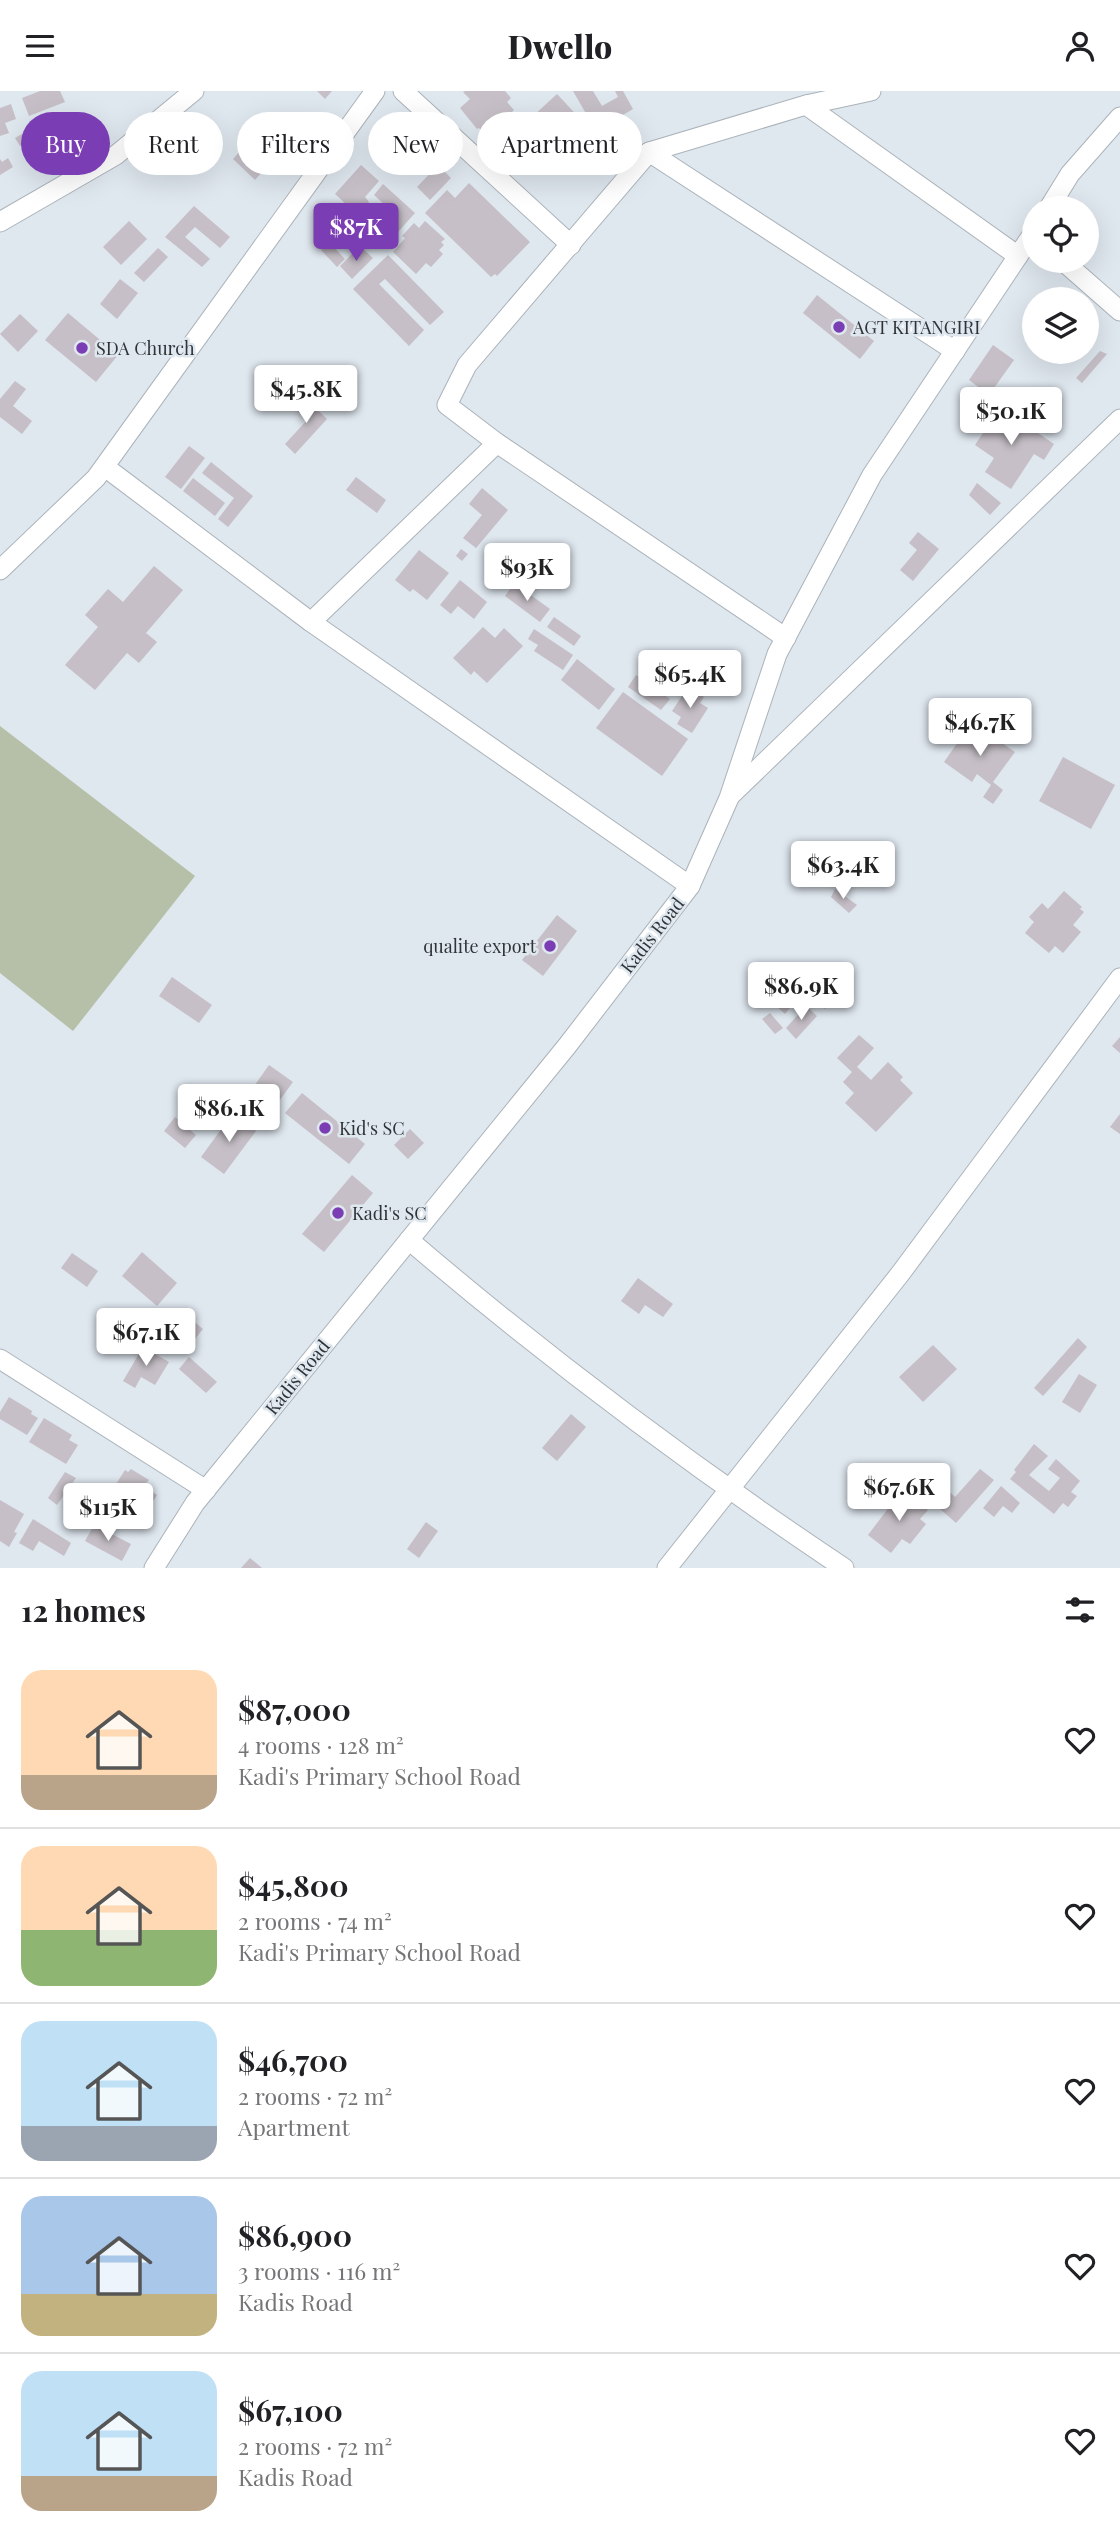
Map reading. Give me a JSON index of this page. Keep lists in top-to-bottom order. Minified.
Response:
{"streets":{"street":["Kadis Road"]},"places":["AGT KITANGIRI","SDA Church","qualite export","Kid's SC","Kadi's SC"],"page":{"header":"Dwello","chip":["Buy","Rent","Filters","New","Apartment"],"price":["$87K","$45.8K","$50.1K","$93K","$65.4K","$46.7K","$63.4K","$86.9K","$86.1K","$67.1K","$67.6K","$115K"],"heading":"12 homes","list":[{"name":"$87,000","note":"4 rooms · 128 m² · Kadi's Primary School Road"},{"name":"$45,800","note":"2 rooms · 74 m² · Kadi's Primary School Road"},{"name":"$46,700","note":"2 rooms · 72 m² · Apartment"},{"name":"$86,900","note":"3 rooms · 116 m² · Kadis Road"},{"name":"$67,100","note":"2 rooms · 72 m² · Kadis Road"}]}}
